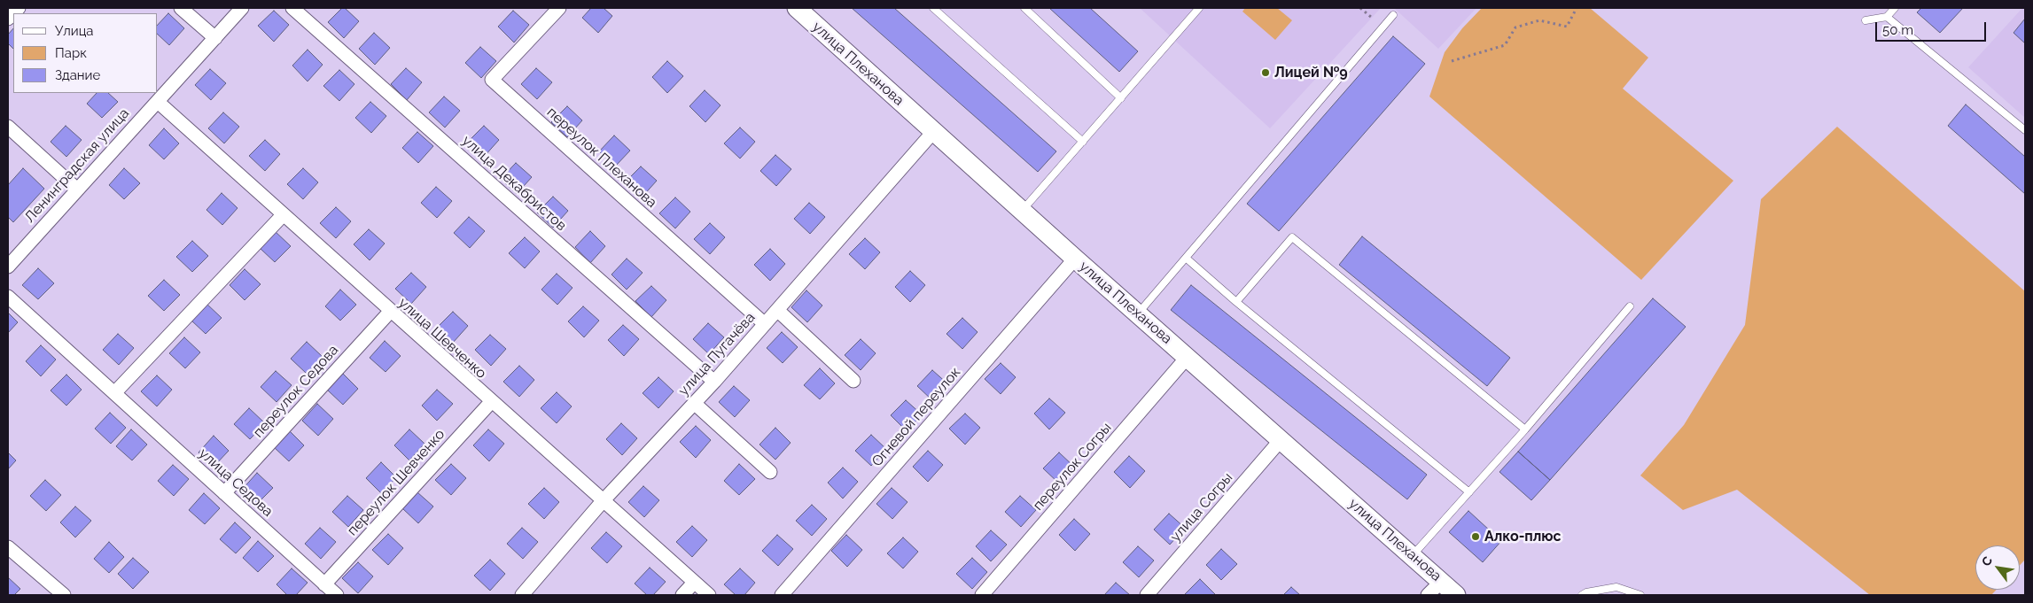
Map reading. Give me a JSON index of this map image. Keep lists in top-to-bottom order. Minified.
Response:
{"streets":{"main road":["улица Плеханова"],"street":["переулок Плеханова","Ленинградская улица","улица Декабристов","улица Шевченко","улица Пугачёва","переулок Седова","Огневой переулок","переулок Согры","улица Седова","переулок Шевченко","улица Согры"]},"crossings":[["улица Плеханова","улица Пугачёва"],["улица Плеханова","Огневой переулок"],["улица Плеханова","переулок Согры"],["улица Плеханова","улица Согры"],["переулок Плеханова","улица Пугачёва"],["Ленинградская улица","улица Шевченко"],["улица Декабристов","улица Пугачёва"],["улица Шевченко","улица Пугачёва"],["улица Шевченко","переулок Седова"],["улица Шевченко","переулок Шевченко"],["переулок Седова","улица Седова"],["улица Седова","переулок Шевченко"]],"places":["Лицей №9","Алко-плюс"],"legend":["Улица","Парк","Здание"],"scale_bar":"50 m","north":"top left"}
